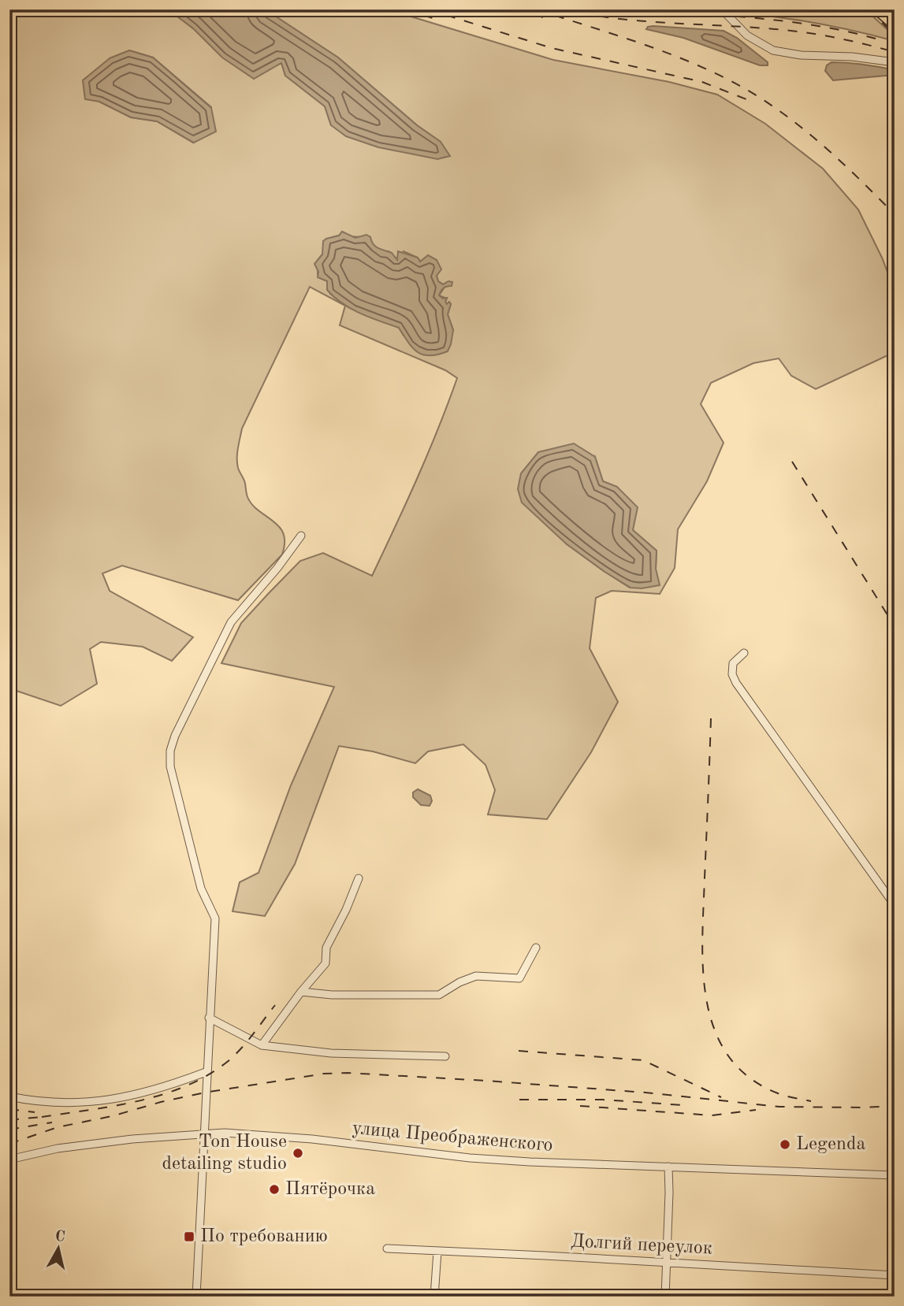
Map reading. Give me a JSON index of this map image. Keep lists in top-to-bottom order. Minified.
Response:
{"streets":{"street":["улица Преображенского","Долгий переулок"]},"places":{"other":["Legenda","Ton House detailing studio","Пятёрочка"],"transit":["По требованию"]},"north":"top"}
